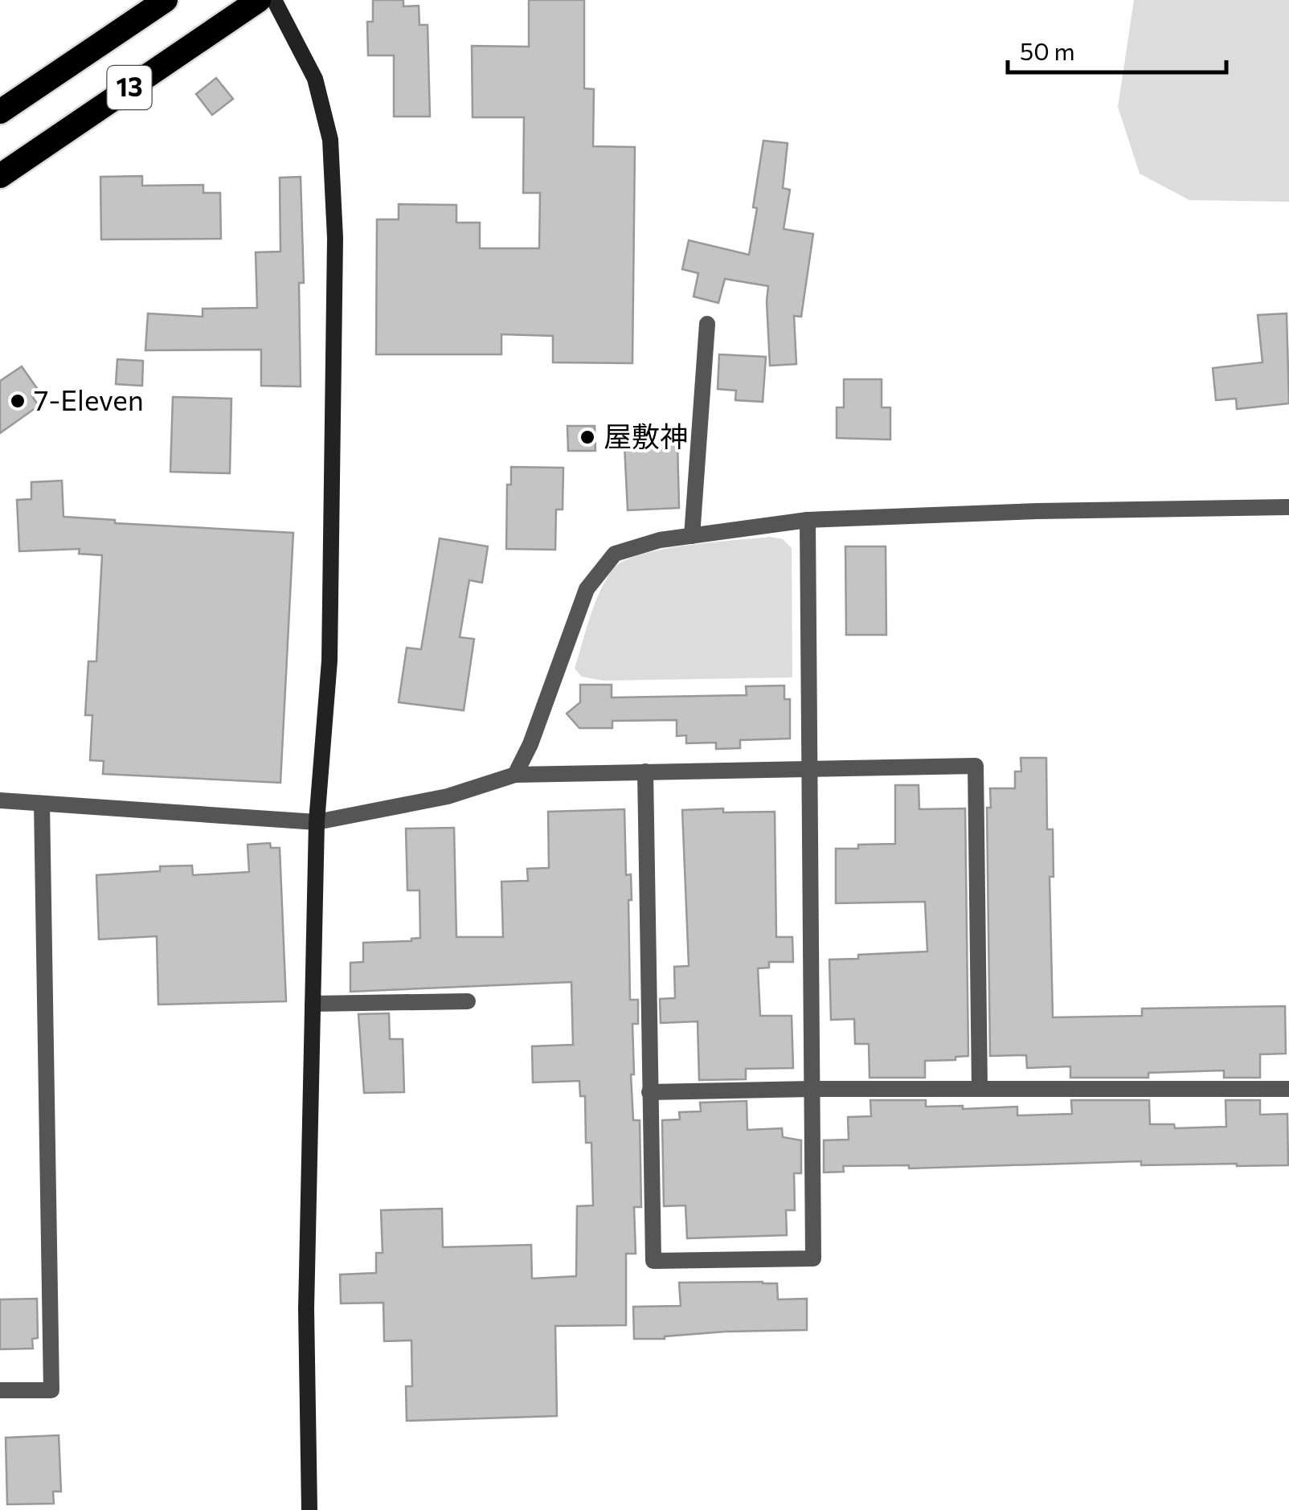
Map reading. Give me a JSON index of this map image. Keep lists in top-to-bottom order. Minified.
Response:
{"streets":{"highway":["13"]},"places":["7-Eleven","屋敷神"],"scale_bar":"50 m"}
